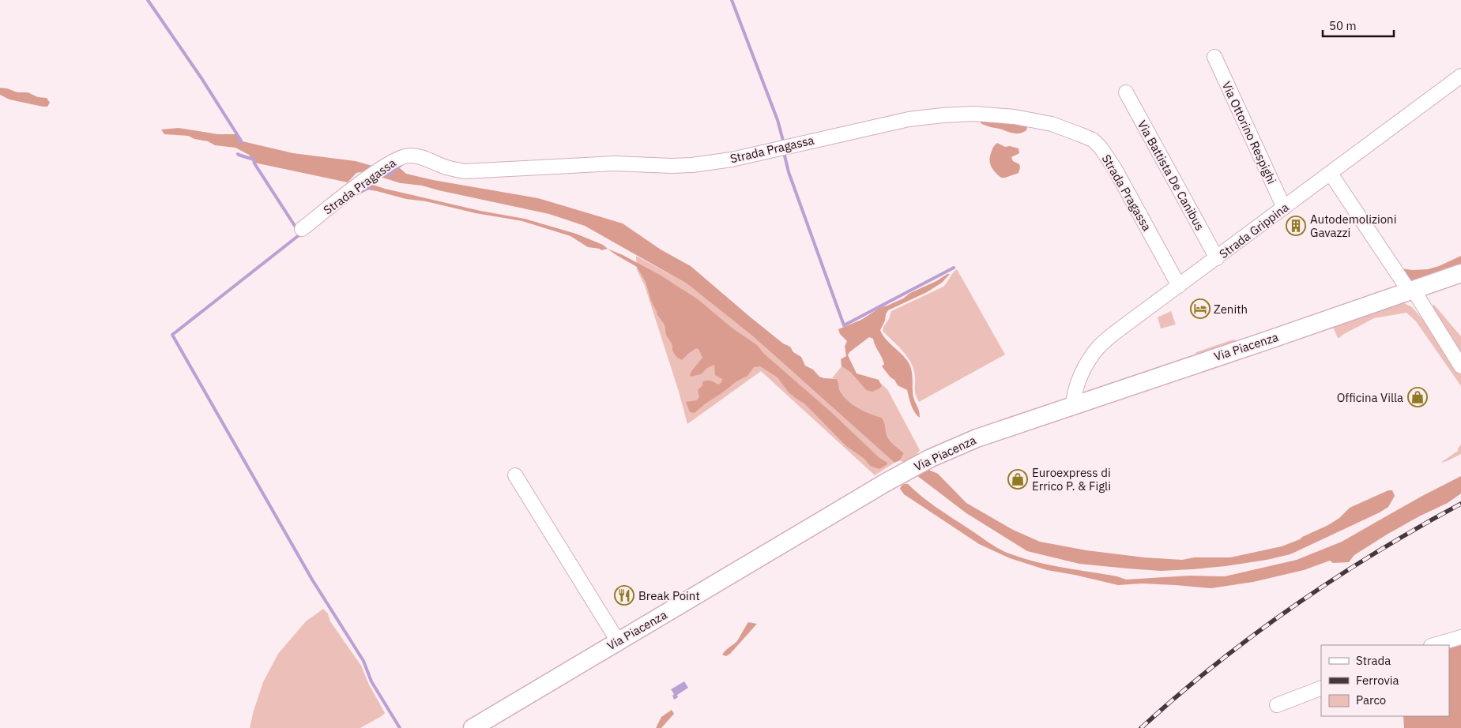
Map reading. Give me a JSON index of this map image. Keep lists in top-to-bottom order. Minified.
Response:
{"streets":{"main road":["Via Piacenza"],"street":["Via Ottorino Respighi","Strada Pragassa","Via Battista De Canibus","Strada Grippina"]},"crossings":[["Via Ottorino Respighi","Strada Grippina"],["Strada Pragassa","Strada Grippina"],["Via Battista De Canibus","Strada Grippina"],["Strada Grippina","Via Piacenza"]],"places":{"building":["Autodemolizioni Gavazzi"],"hotel":["Zenith"],"shop":["Officina Villa","Euroexpress di Errico P. & Figli"],"restaurant":["Break Point"]},"legend":["Strada","Ferrovia","Parco"],"scale_bar":"50 m"}
